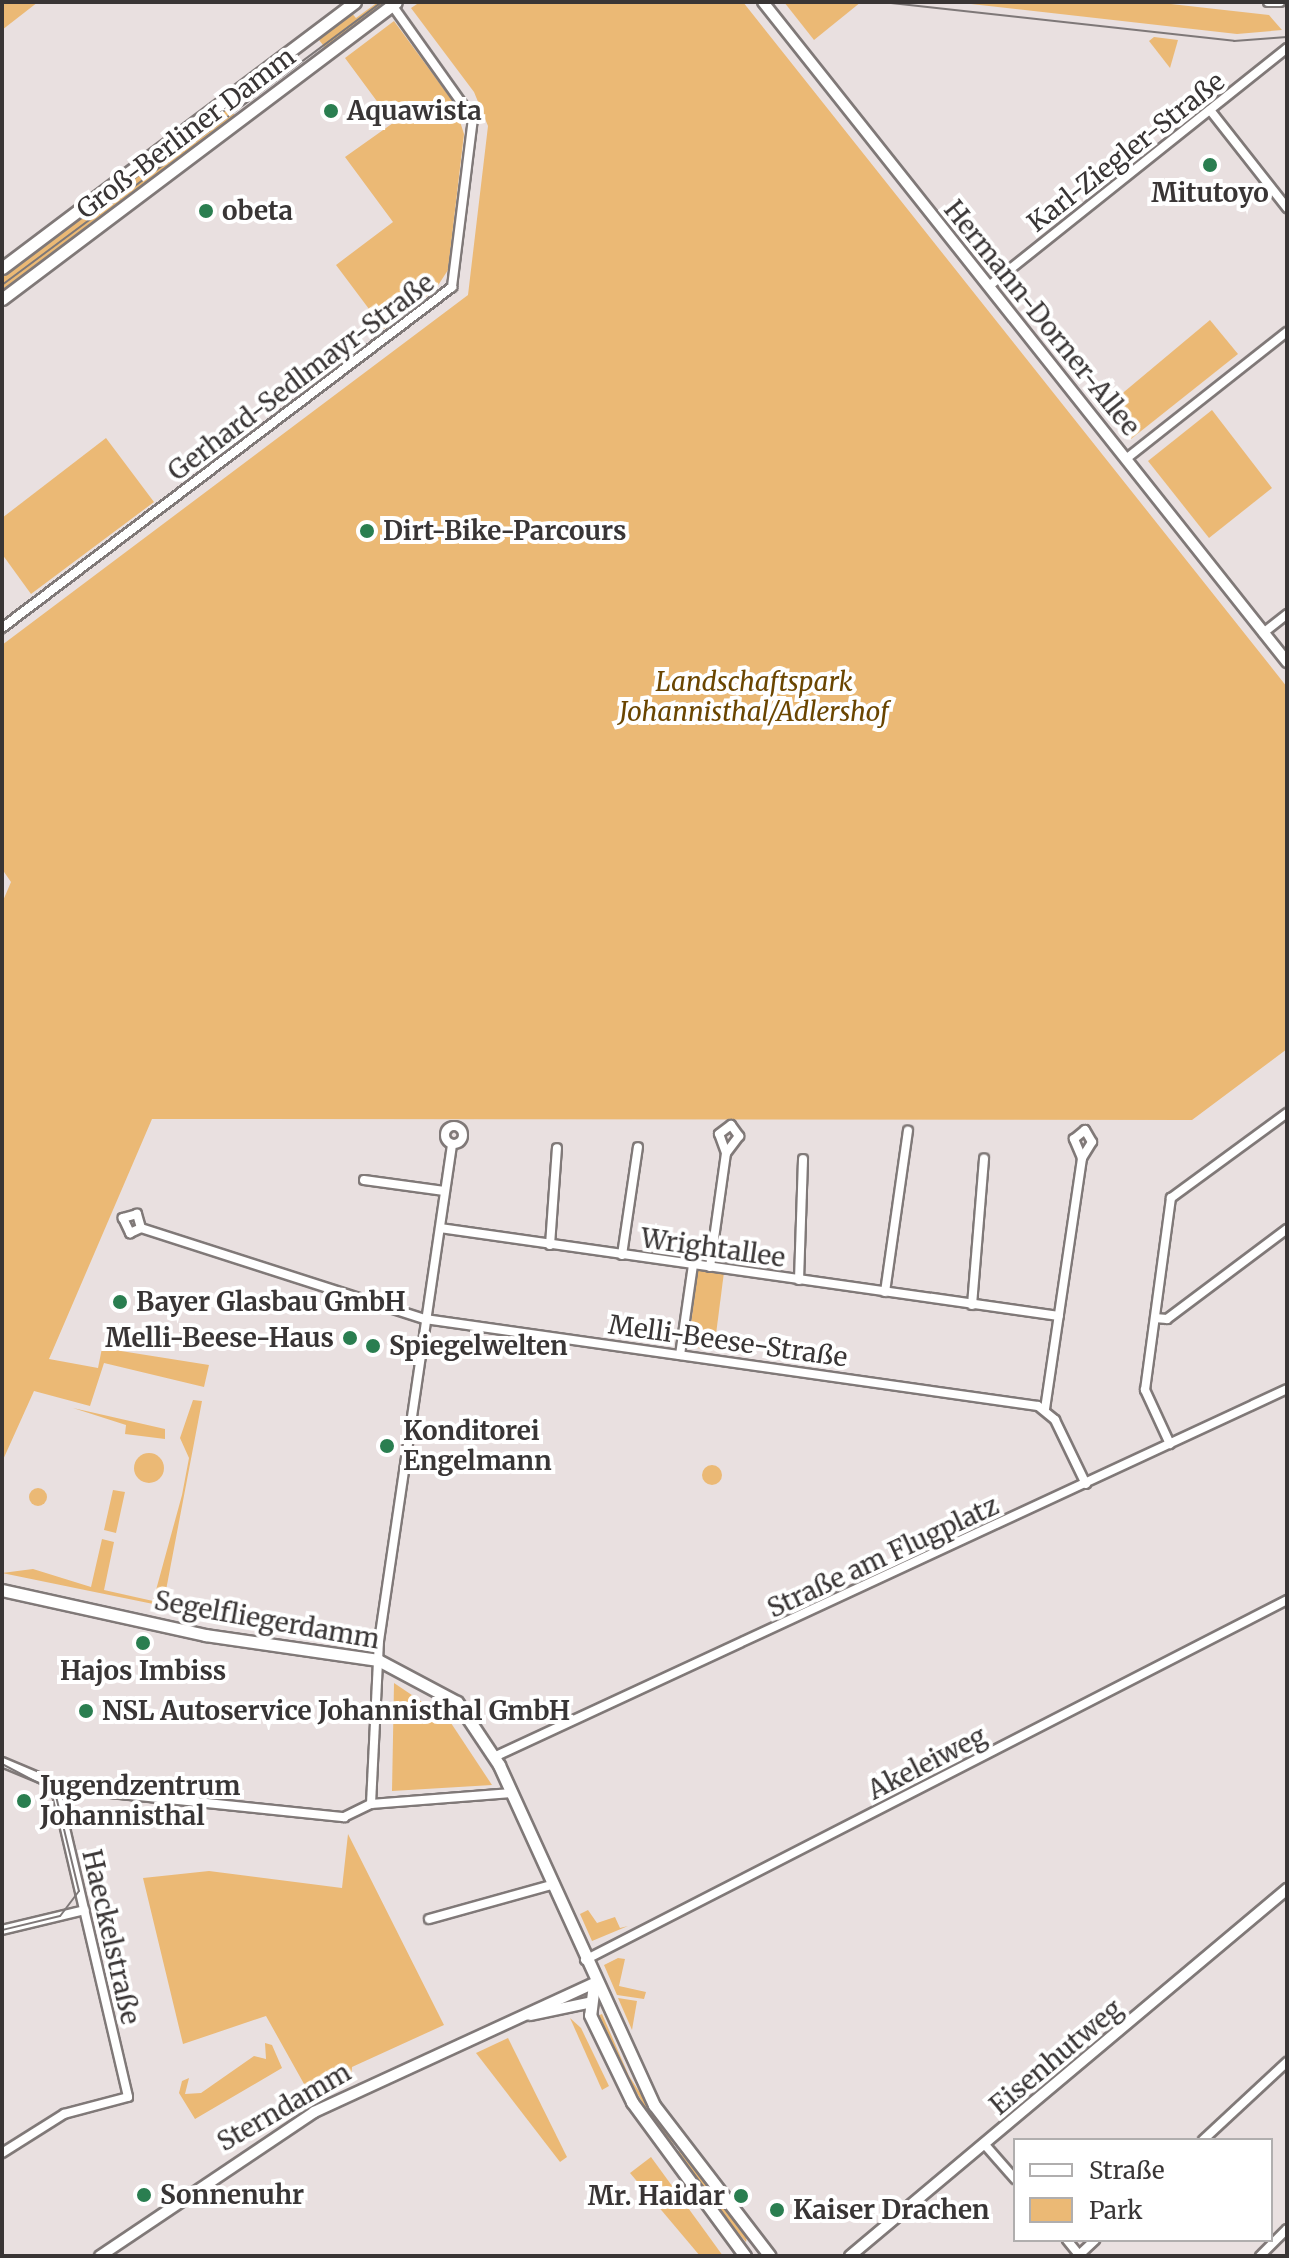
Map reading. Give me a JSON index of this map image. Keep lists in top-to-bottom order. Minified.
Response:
{"streets":{"main road":["Groß-Berliner Damm","Segelfliegerdamm"],"street":["Karl-Ziegler-Straße","Hermann-Dorner-Allee","Gerhard-Sedlmayr-Straße","Wrightallee","Melli-Beese-Straße","Straße am Flugplatz","Akeleiweg","Haeckelstraße","Eisenhutweg","Sterndamm"]},"crossings":[["Groß-Berliner Damm","Gerhard-Sedlmayr-Straße"],["Karl-Ziegler-Straße","Hermann-Dorner-Allee"],["Straße am Flugplatz","Segelfliegerdamm"],["Segelfliegerdamm","Akeleiweg"],["Segelfliegerdamm","Sterndamm"]],"parks":["Landschaftspark Johannisthal/Adlershof"],"places":["Aquawista","Mitutoyo","obeta","Dirt-Bike-Parcours","Bayer Glasbau GmbH","Melli-Beese-Haus","Spiegelwelten","Konditorei Engelmann","Hajos Imbiss","NSL Autoservice Johannisthal GmbH","Jugendzentrum Johannisthal","Sonnenuhr","Mr. Haidar","Kaiser Drachen"],"legend":["Straße","Park"]}
